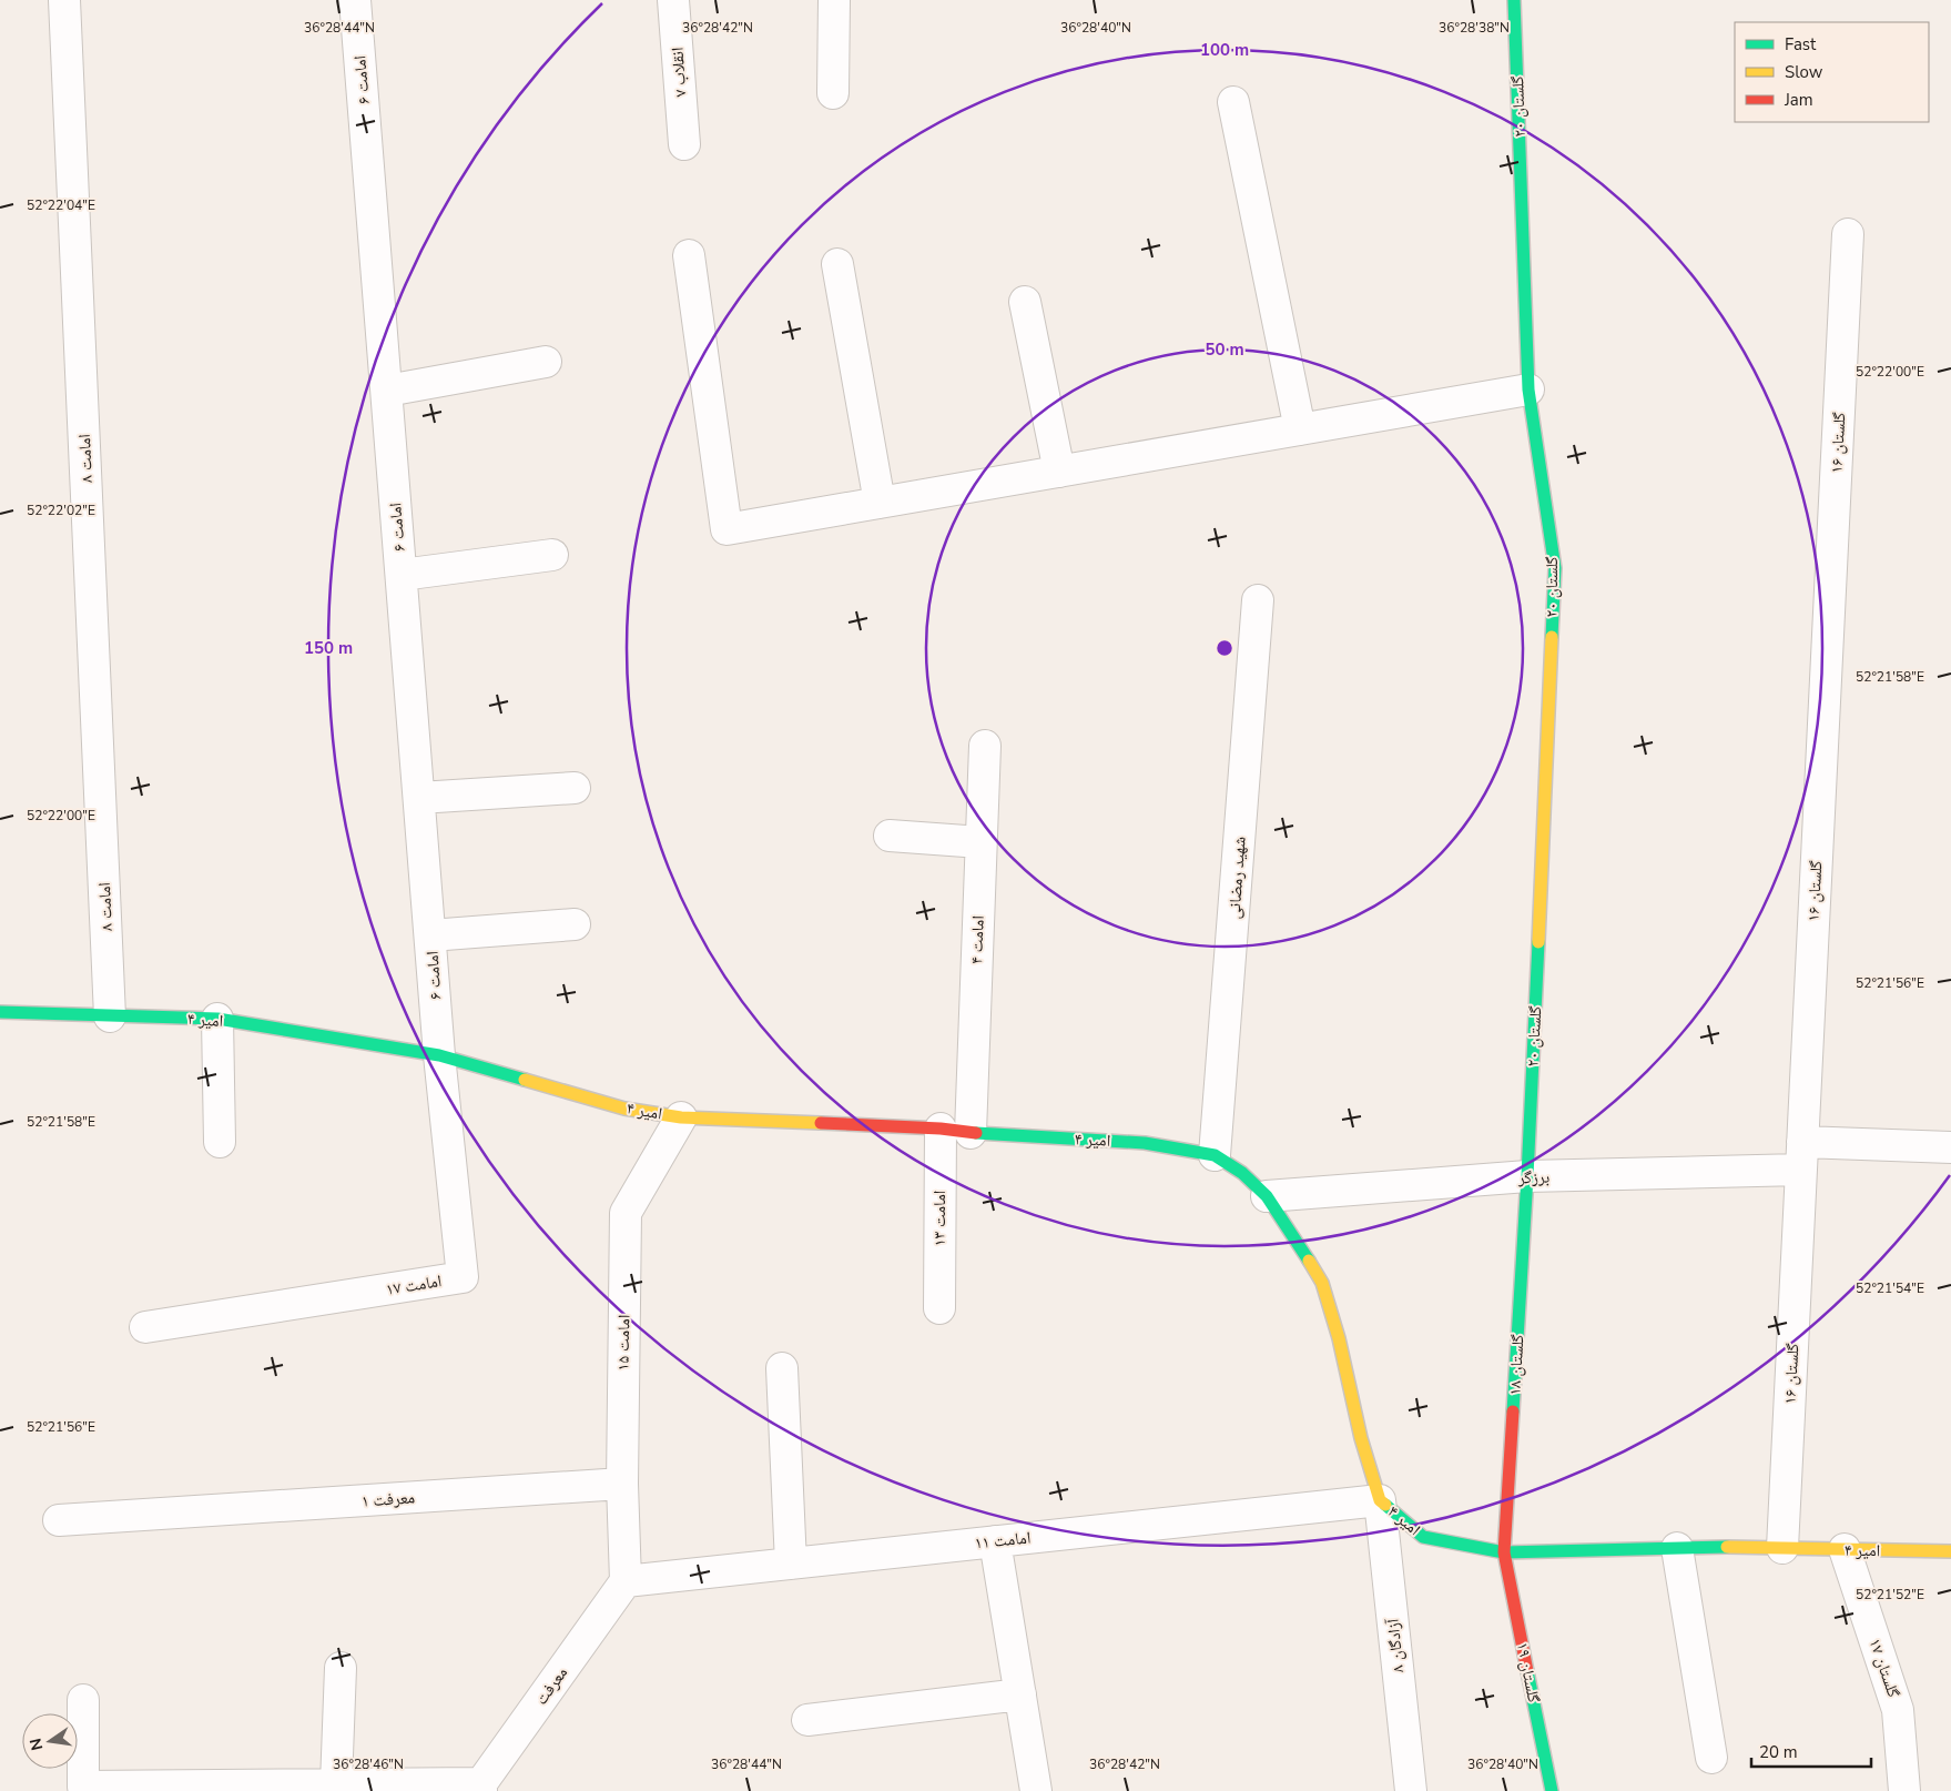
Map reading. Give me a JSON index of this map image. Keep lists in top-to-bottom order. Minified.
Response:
{"streets":{"street":["انقلاب ۷","امامت ۶","گلستان ۲۰","گلستان ۱۶","امامت ۸","شهید رمضانی","امامت ۴","امیر ۴","برزگر","امامت ۱۳","امامت ۱۷","امامت ۱۵","گلستان ۱۸","معرفت ۱","امامت ۱۱","آزادگان ۸","گلستان ۱۷","گلستان ۱۹","معرفت"]},"crossings":[["امامت ۶","امیر ۴"],["امامت ۶","امامت ۱۷"],["گلستان ۲۰","برزگر"],["گلستان ۲۰","گلستان ۱۸"],["گلستان ۱۶","امیر ۴"],["گلستان ۱۶","برزگر"],["امامت ۸","امیر ۴"],["شهید رمضانی","امیر ۴"],["امامت ۴","امیر ۴"],["امیر ۴","برزگر"],["امیر ۴","امامت ۱۳"],["امیر ۴","امامت ۱۷"],["امیر ۴","امامت ۱۵"],["امیر ۴","گلستان ۱۸"],["امیر ۴","امامت ۱۱"],["امیر ۴","آزادگان ۸"],["امیر ۴","گلستان ۱۷"],["امیر ۴","گلستان ۱۹"],["برزگر","گلستان ۱۸"],["امامت ۱۵","معرفت ۱"],["گلستان ۱۸","گلستان ۱۹"],["امامت ۱۱","آزادگان ۸"],["امامت ۱۱","معرفت"]],"legend":["Fast","Slow","Jam"],"scale_bar":"20 m","north":"left","coordinates":["36°28'44\"N","36°28'42\"N","36°28'40\"N","36°28'38\"N","52°22'04\"E","52°22'00\"E","52°22'02\"E","52°21'58\"E","52°21'56\"E","52°21'54\"E","52°21'52\"E","36°28'46\"N"],"rings":["100 m","50 m","150 m"]}
